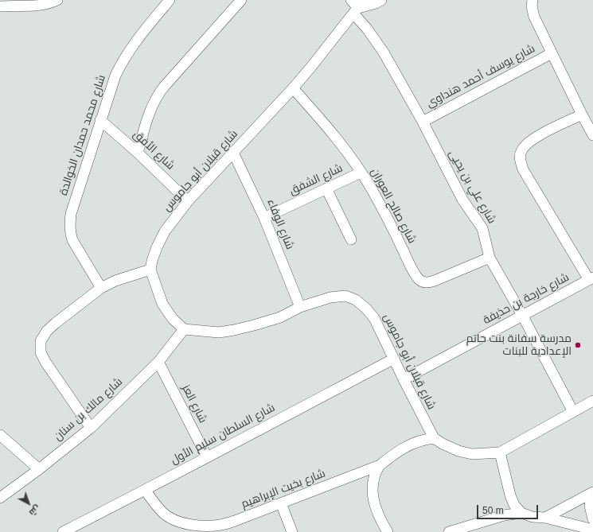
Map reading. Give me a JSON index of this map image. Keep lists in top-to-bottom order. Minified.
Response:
{"streets":{"street":["شارع يوسف أحمد هنداوي","شارع محمد حمدان الخوالدة","شارع الأفق","شارع قبلان أبو جاموس","شارع الشفق","شارع علي بن يحيى","شارع صالح العوران","شارع الوفاء","شارع خارجة بن حذيفة","شارع العز","شارع مالك بن سنان","شارع السلطان سليم الأول","شارع بخيت الإبراهيم"]},"crossings":[["شارع يوسف أحمد هنداوي","شارع علي بن يحيى"],["شارع محمد حمدان الخوالدة","شارع الأفق"],["شارع الأفق","شارع قبلان أبو جاموس"],["شارع قبلان أبو جاموس","شارع علي بن يحيى"],["شارع قبلان أبو جاموس","شارع صالح العوران"],["شارع قبلان أبو جاموس","شارع الوفاء"],["شارع قبلان أبو جاموس","شارع خارجة بن حذيفة"],["شارع قبلان أبو جاموس","شارع مالك بن سنان"],["شارع قبلان أبو جاموس","شارع السلطان سليم الأول"],["شارع قبلان أبو جاموس","شارع بخيت الإبراهيم"],["شارع الشفق","شارع صالح العوران"],["شارع الشفق","شارع الوفاء"],["شارع علي بن يحيى","شارع صالح العوران"],["شارع علي بن يحيى","شارع خارجة بن حذيفة"],["شارع العز","شارع مالك بن سنان"],["شارع العز","شارع السلطان سليم الأول"],["شارع السلطان سليم الأول","شارع بخيت الإبراهيم"]],"places":["مدرسة سفانة بنت حاتم الإعدادية للبنات"],"scale_bar":"50 m","north":"bottom right"}
